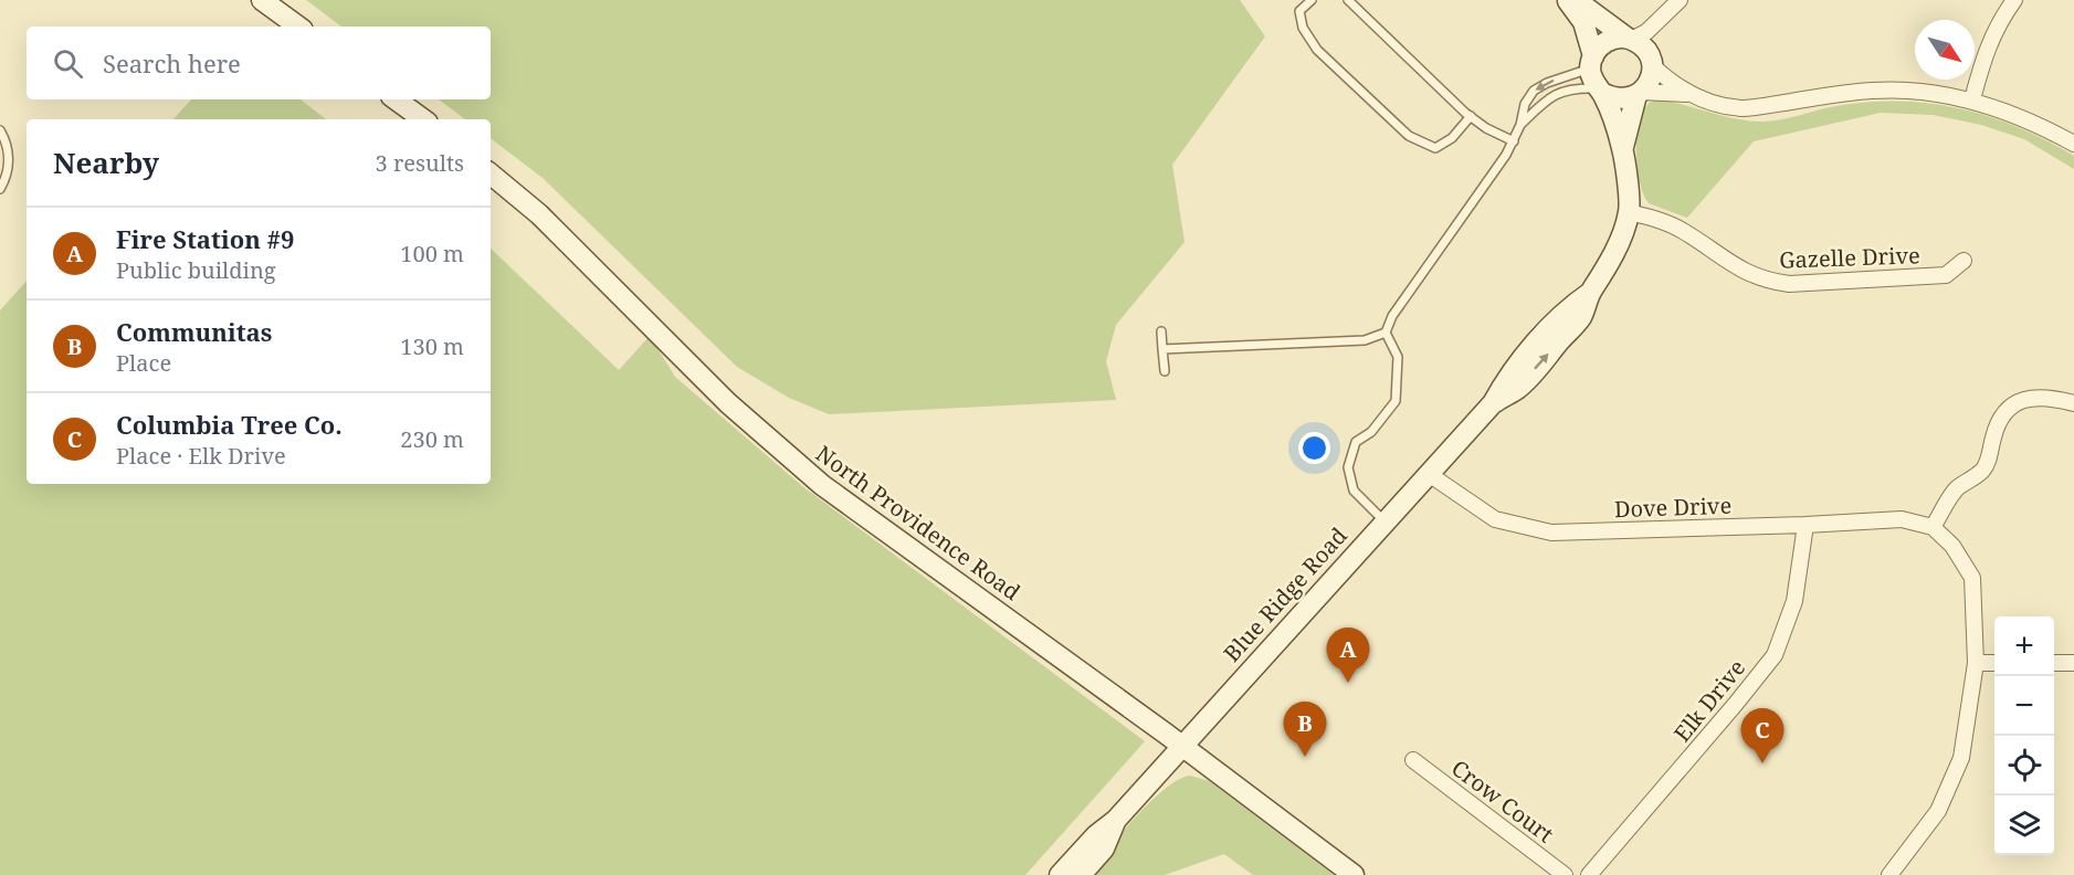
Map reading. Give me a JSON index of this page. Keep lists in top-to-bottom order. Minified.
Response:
{"streets":{"street":["Gazelle Drive","Dove Drive","North Providence Road","Blue Ridge Road","Elk Drive","Crow Court"]},"crossings":[["Gazelle Drive","Blue Ridge Road"],["Dove Drive","Blue Ridge Road"],["Dove Drive","Elk Drive"],["North Providence Road","Blue Ridge Road"]],"north":"bottom right","page":{"search":"Search here","heading":["Nearby","3 results"],"list":[{"mark":"A","name":"Fire Station #9","note":"Public building","value":"100 m"},{"mark":"B","name":"Communitas","note":"Place","value":"130 m"},{"mark":"C","name":"Columbia Tree Co.","note":"Place · Elk Drive","value":"230 m"}],"map_buttons":["+","−"],"pins":["A","B","C"]}}
